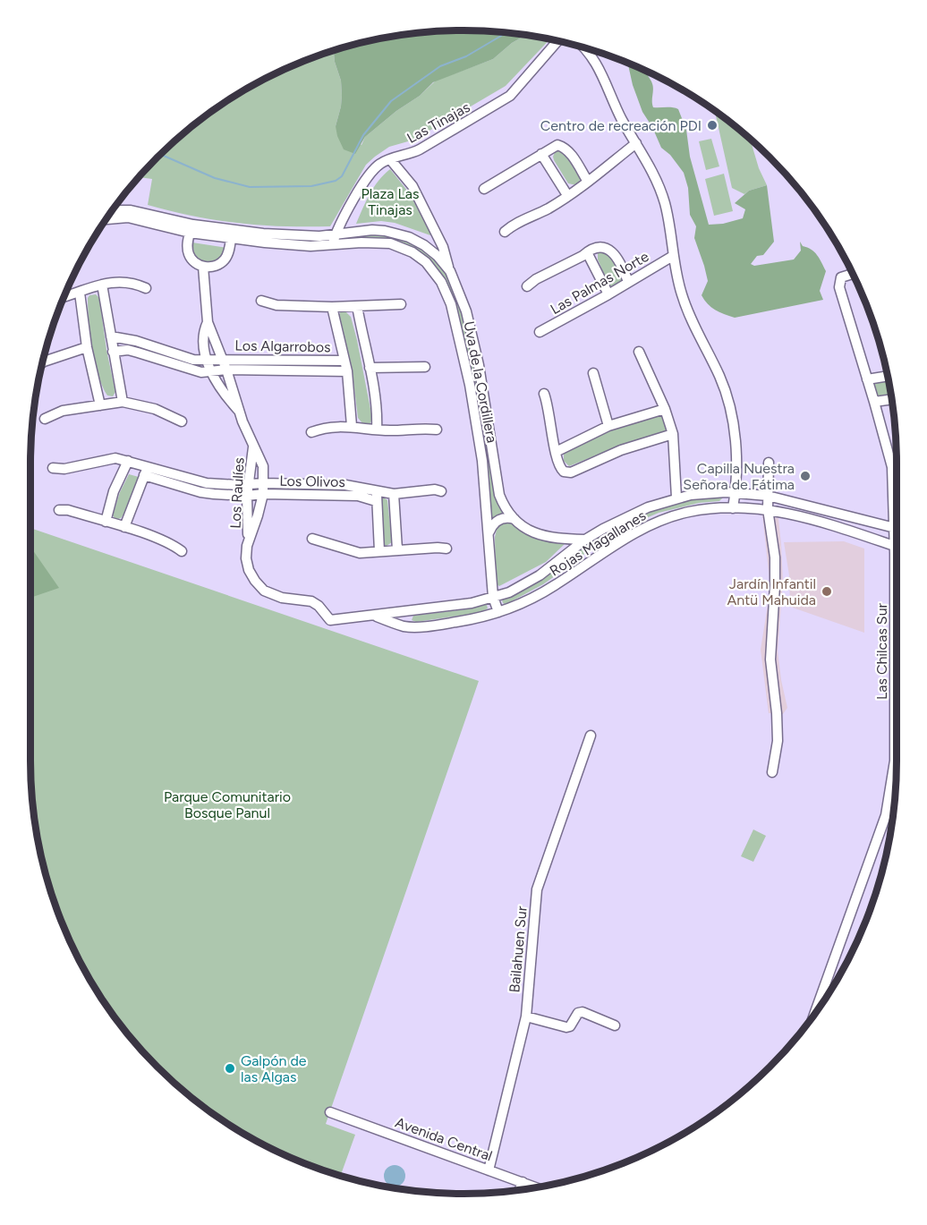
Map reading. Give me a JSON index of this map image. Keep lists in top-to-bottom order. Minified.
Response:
{"streets":{"street":["Las Tinajas","Las Palmas Norte","Los Algarrobos","Uva de la Cordillera","Los Olivos","Los Raulíes","Rojas Magallanes","Las Chilcas Sur","Bailahuen Sur","Avenida Central"]},"crossings":[["Las Tinajas","Uva de la Cordillera"],["Los Algarrobos","Los Raulíes"],["Uva de la Cordillera","Rojas Magallanes"],["Los Olivos","Los Raulíes"],["Los Raulíes","Rojas Magallanes"],["Bailahuen Sur","Avenida Central"]],"parks":["Plaza Las Tinajas","Parque Comunitario Bosque Panul"],"places":["Centro de recreación PDI","Capilla Nuestra Señora de Fátima","Jardín Infantil Antü Mahuida","Galpón de las Algas"]}
